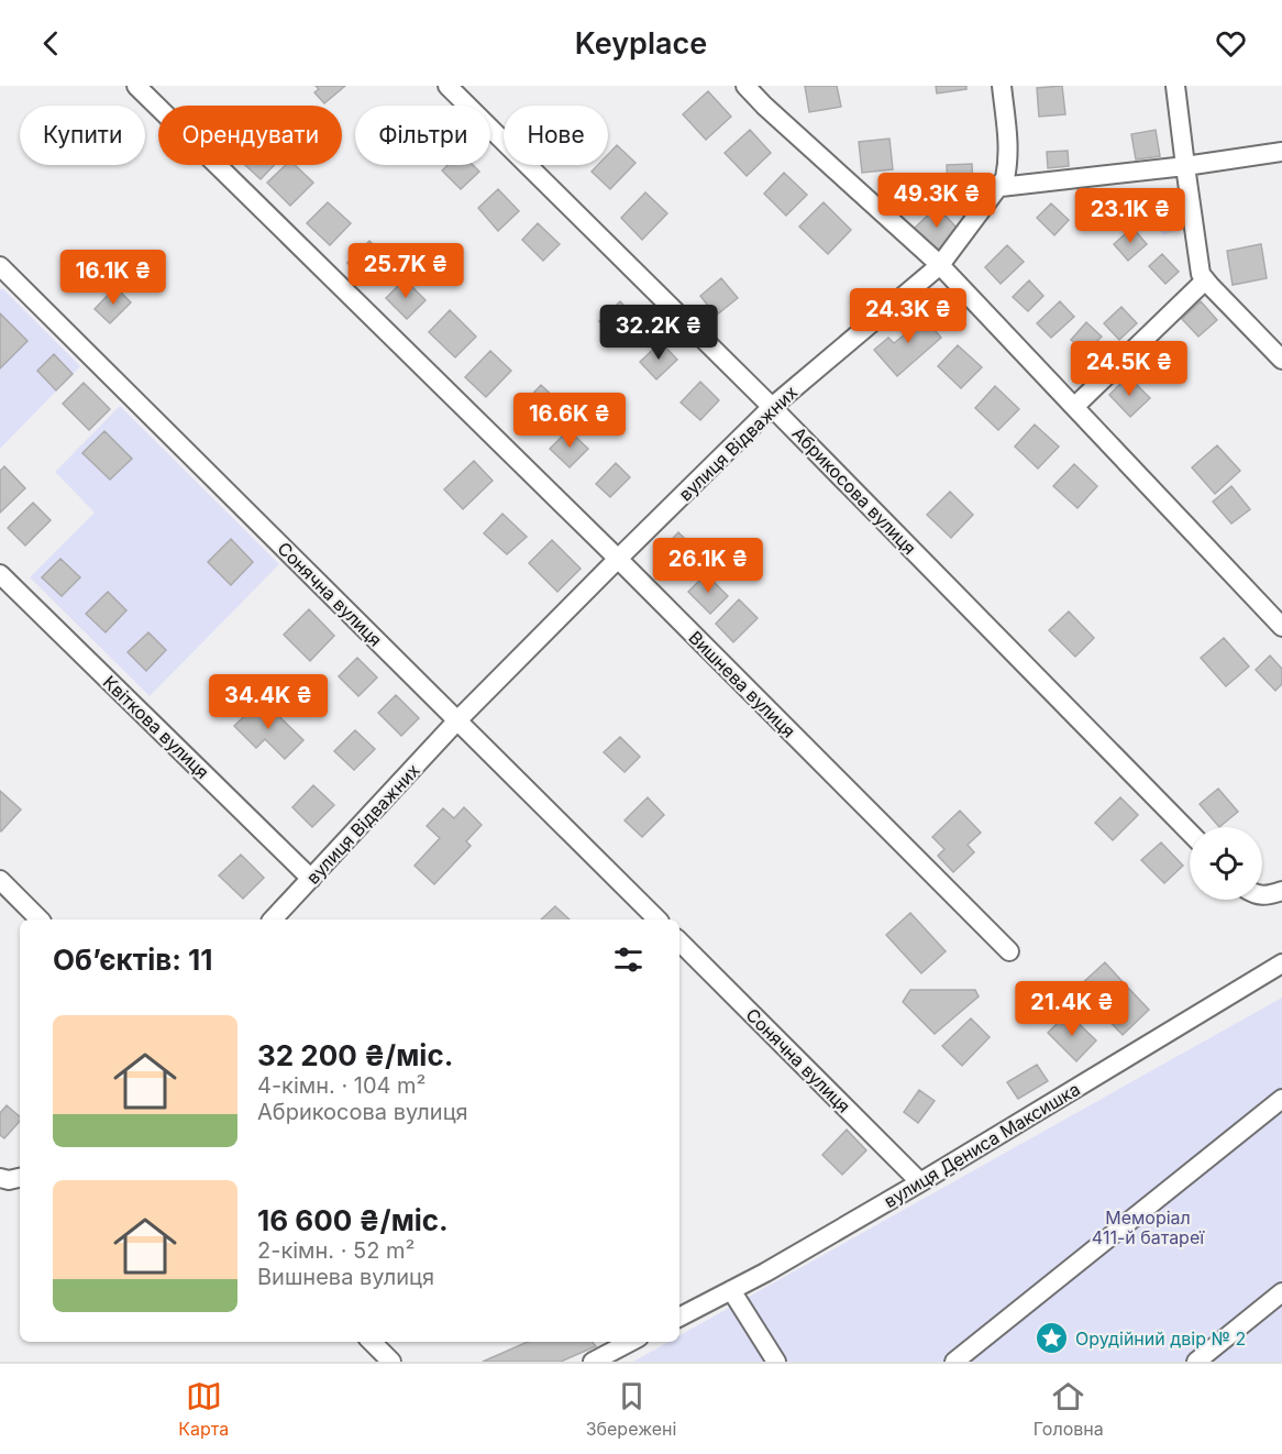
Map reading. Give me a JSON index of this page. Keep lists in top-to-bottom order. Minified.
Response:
{"streets":{"street":["вулиця Відважних","Абрикосова вулиця","Сонячна вулиця","Вишнева вулиця","Квіткова вулиця","вулиця Дениса Максишка"]},"crossings":[["вулиця Відважних","Абрикосова вулиця"],["вулиця Відважних","Сонячна вулиця"],["вулиця Відважних","Вишнева вулиця"],["вулиця Відважних","Квіткова вулиця"],["Сонячна вулиця","вулиця Дениса Максишка"]],"parks":["Меморіал 411-й батареї"],"places":{"place":["Орудійний двір № 2"]},"page":{"header":"Keyplace","chip":["Купити","Орендувати","Фільтри","Нове"],"price":["49.3K ₴","23.1K ₴","25.7K ₴","16.1K ₴","24.3K ₴","32.2K ₴","24.5K ₴","16.6K ₴","26.1K ₴","34.4K ₴","21.4K ₴"],"heading":"Об’єктів: 11","list":[{"name":"32 200 ₴/міс.","note":"4-кімн. · 104 m² · Абрикосова вулиця"},{"name":"16 600 ₴/міс.","note":"2-кімн. · 52 m² · Вишнева вулиця"}],"tabs":["Карта","Збережені","Головна"]}}
